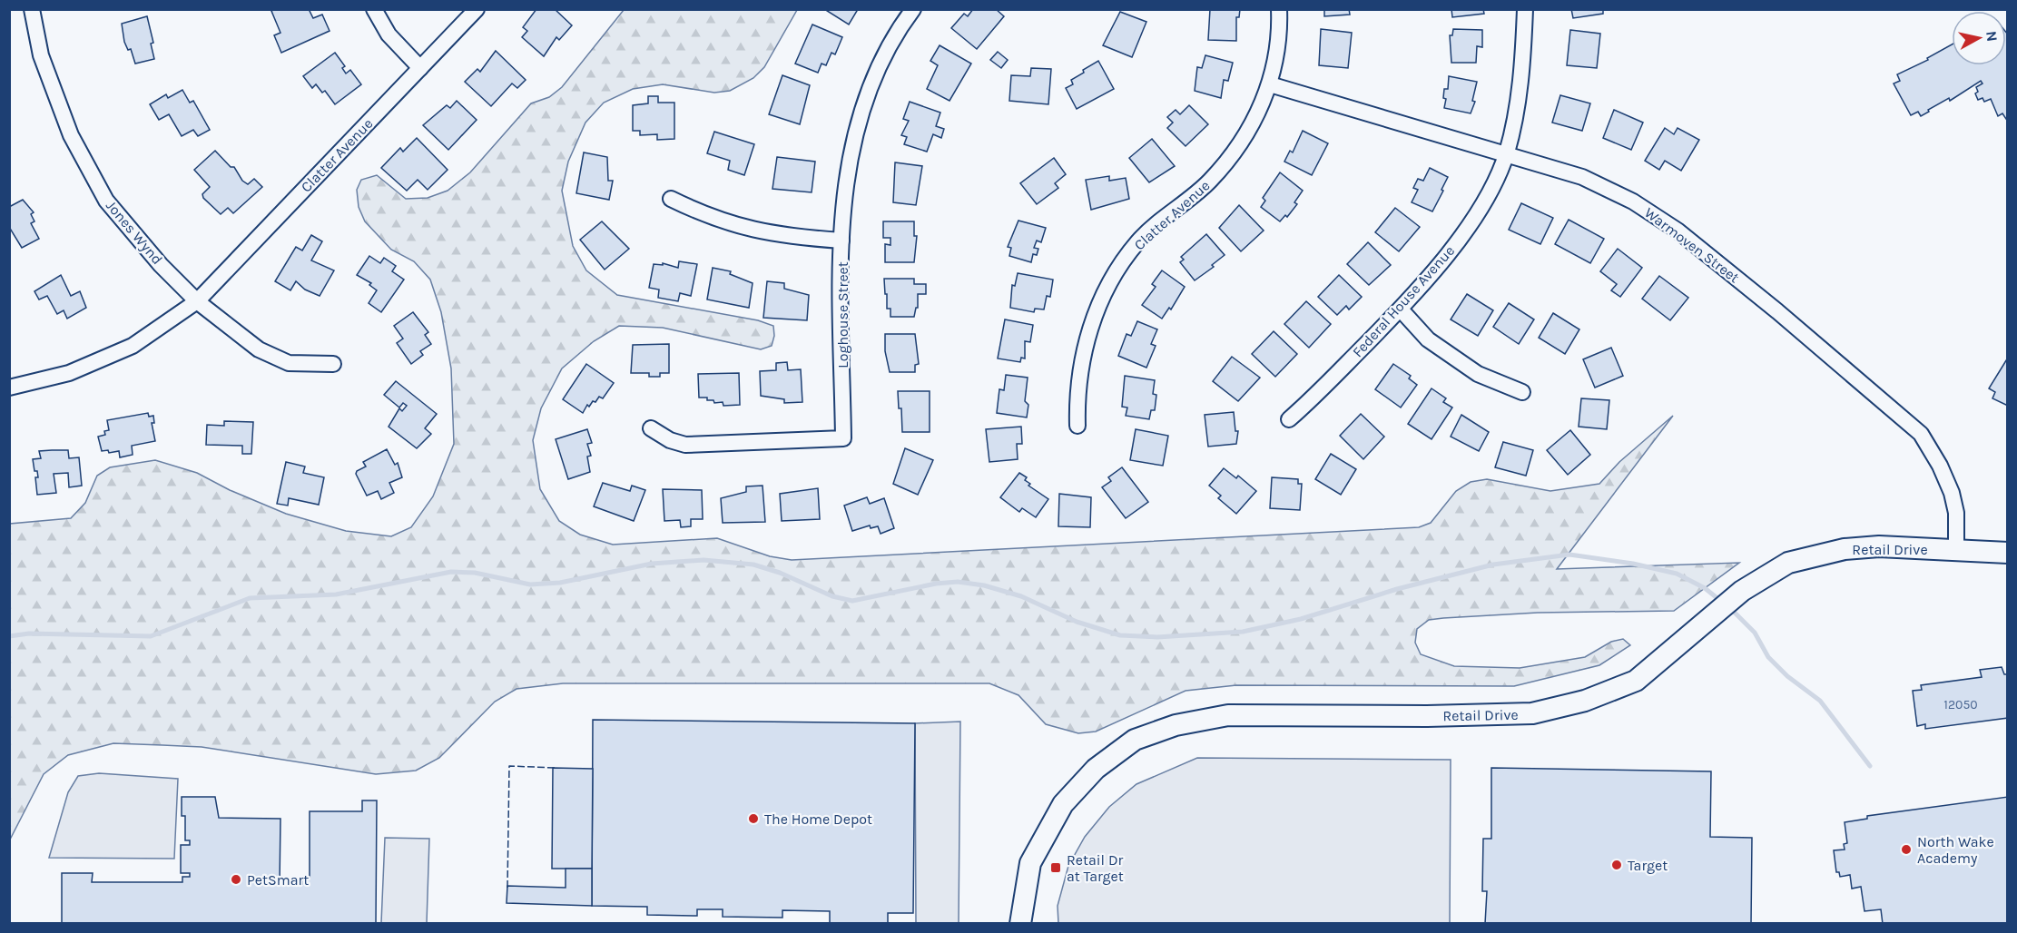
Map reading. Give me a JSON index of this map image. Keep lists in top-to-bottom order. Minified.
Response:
{"streets":{"street":["Clatter Avenue","Jones Wynd","Warmoven Street","Federal House Avenue","Loghouse Street","Retail Drive"]},"crossings":[["Clatter Avenue","Jones Wynd"],["Clatter Avenue","Warmoven Street"],["Warmoven Street","Federal House Avenue"],["Warmoven Street","Retail Drive"]],"places":{"other":["The Home Depot","North Wake Academy","Target","PetSmart"],"transit":["Retail Dr at Target"]},"house_numbers":["12050"],"north":"right"}
